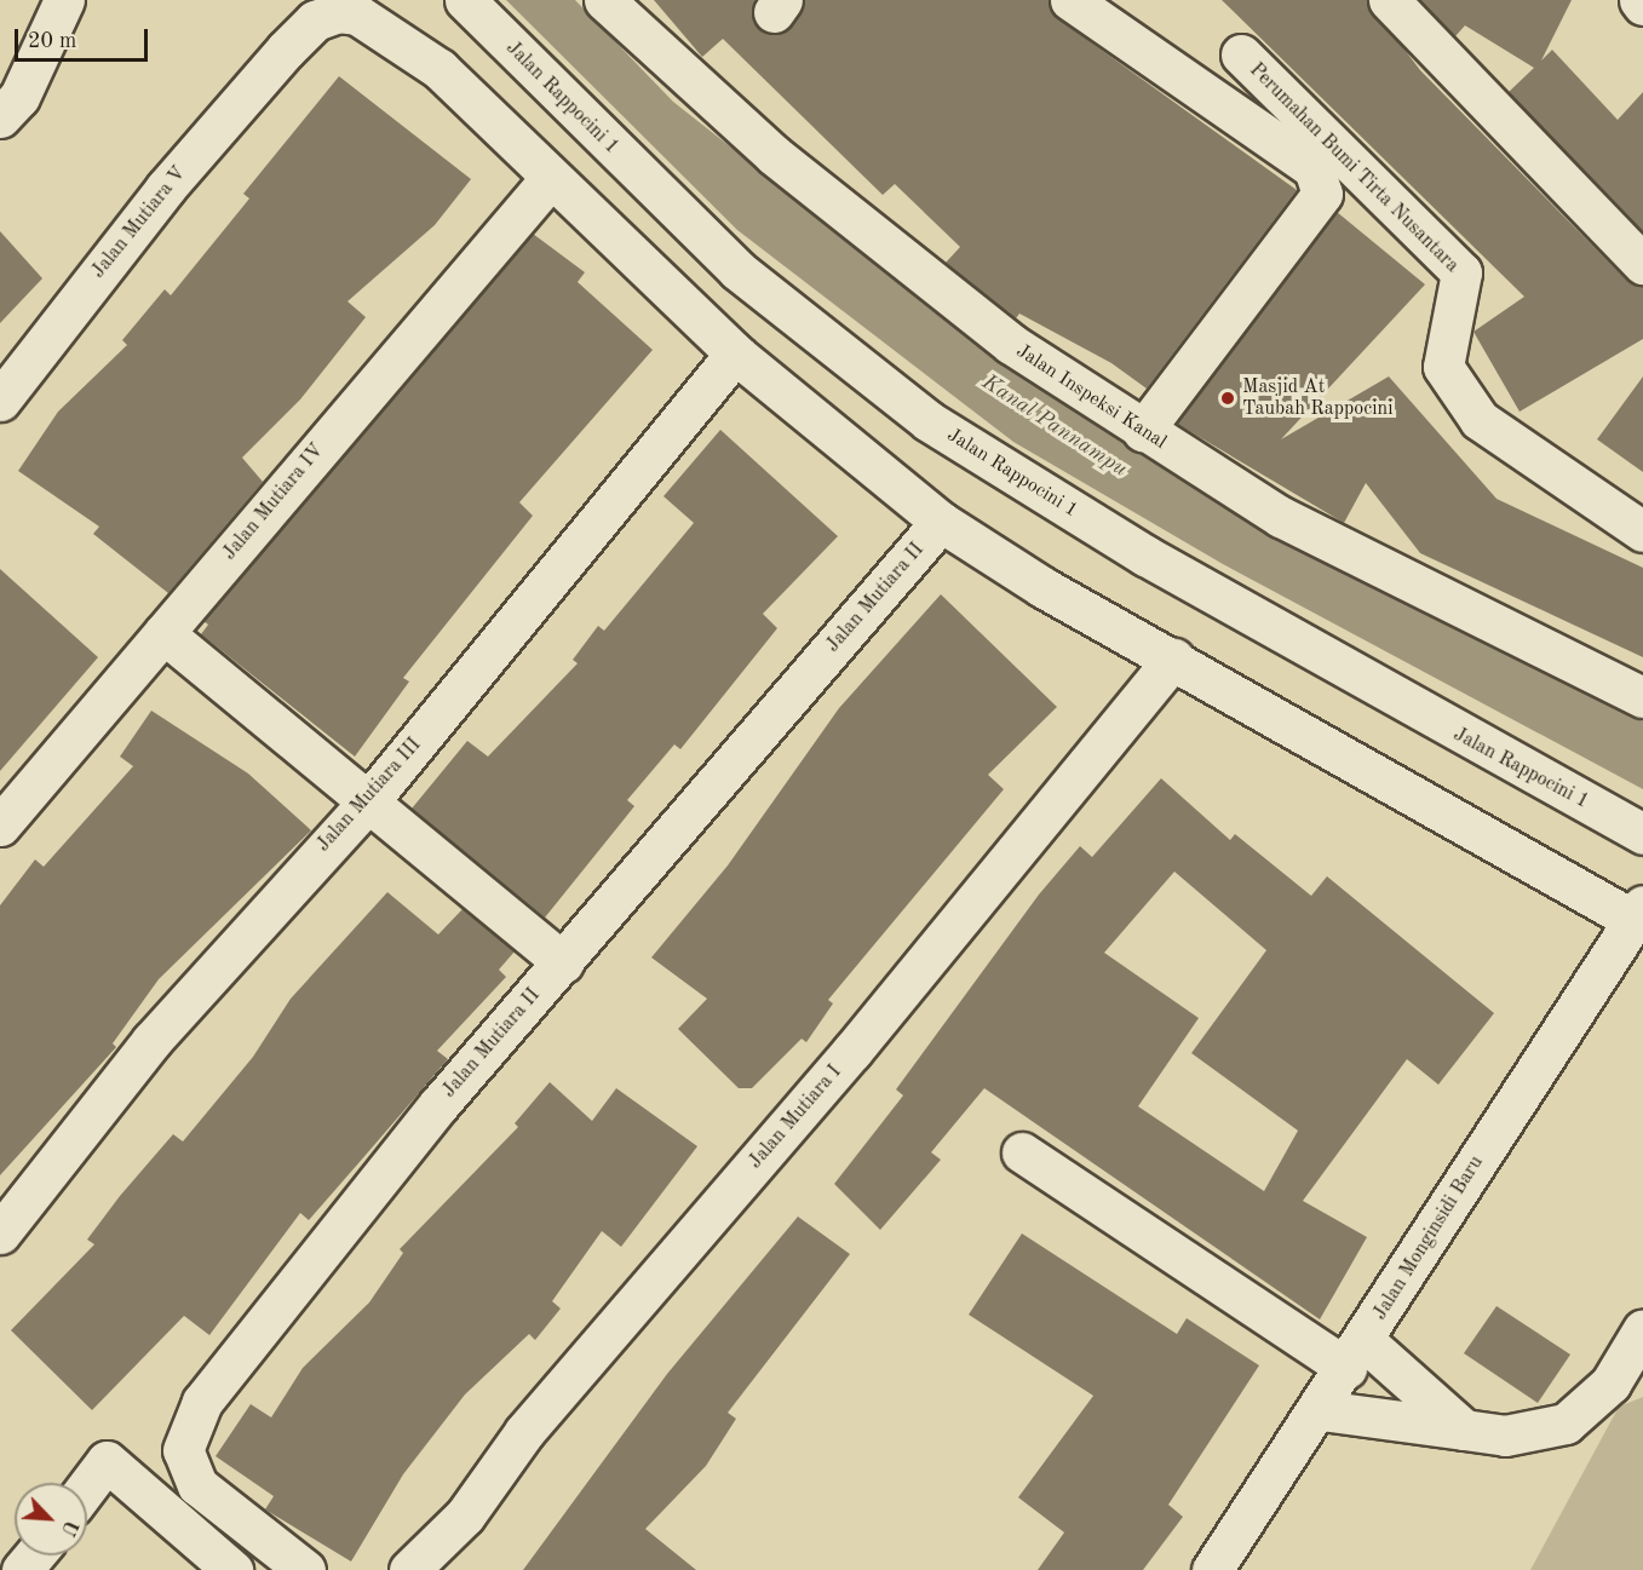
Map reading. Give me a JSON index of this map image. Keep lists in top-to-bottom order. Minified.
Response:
{"streets":{"street":["Jalan Rappocini 1","Perumahan Bumi Tirta Nusantara","Jalan Mutiara V","Jalan Inspeksi Kanal","Jalan Mutiara IV","Jalan Mutiara II","Jalan Mutiara III","Jalan Mutiara I","Jalan Monginsidi Baru"]},"crossings":[["Jalan Mutiara V","Jalan Mutiara IV"],["Jalan Mutiara V","Jalan Mutiara II"],["Jalan Mutiara V","Jalan Mutiara III"],["Jalan Mutiara V","Jalan Mutiara I"],["Jalan Mutiara V","Jalan Monginsidi Baru"]],"water":["Kanal Pannampu"],"places":["Masjid At Taubah Rappocini"],"scale_bar":"20 m","north":"bottom right"}
